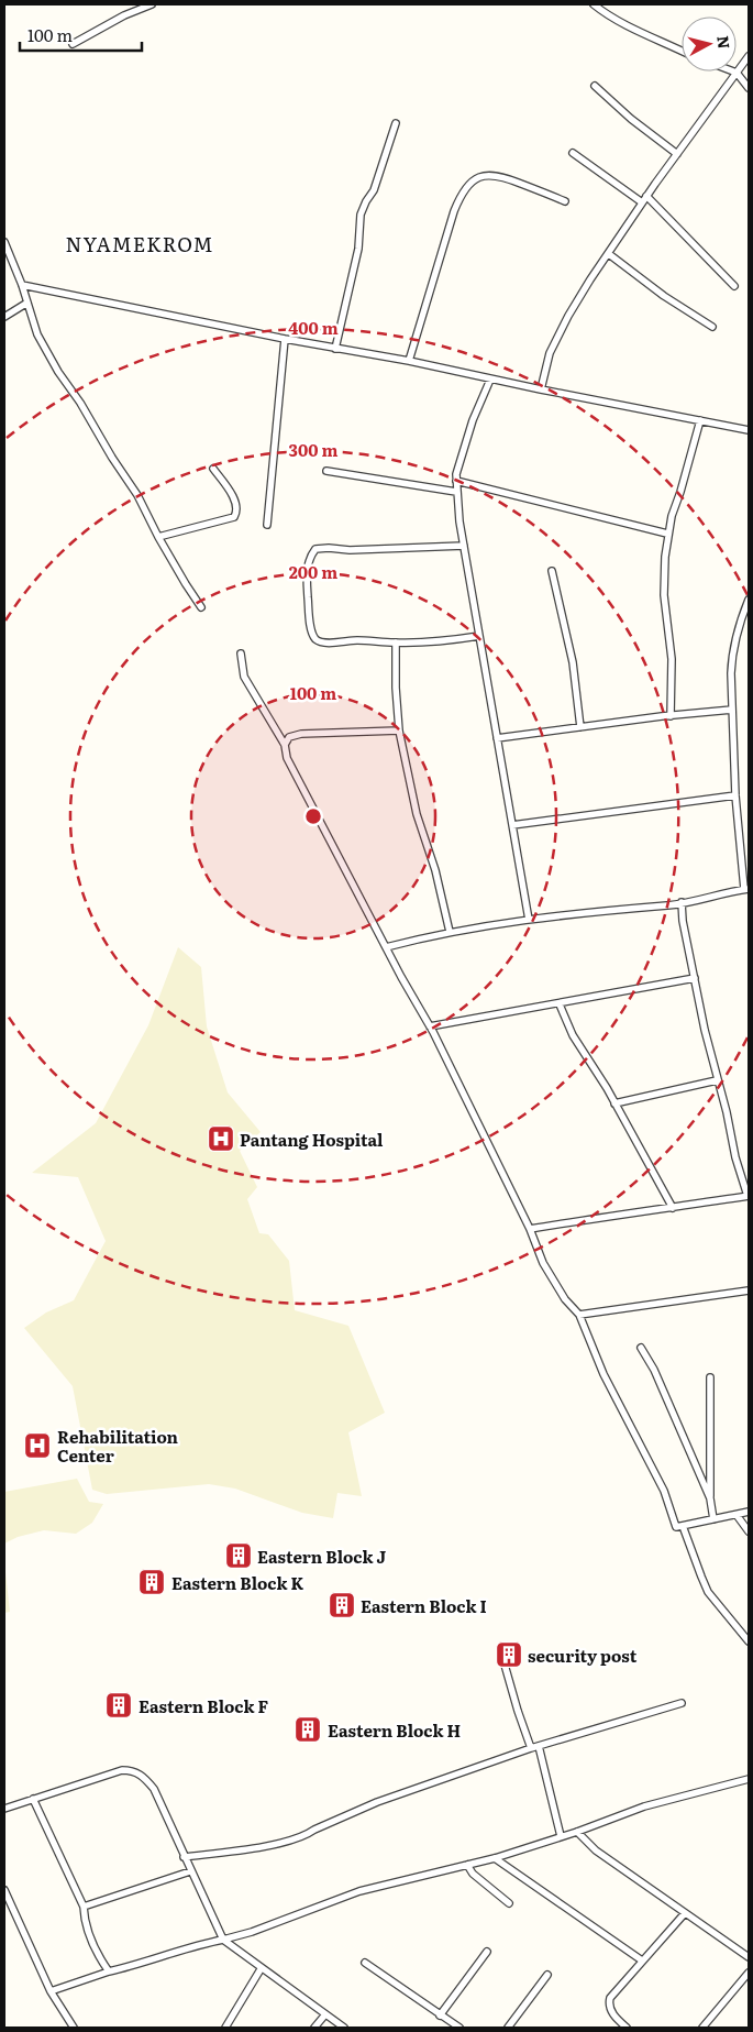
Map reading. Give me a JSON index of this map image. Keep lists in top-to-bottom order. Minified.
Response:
{"districts":["NYAMEKROM"],"places":{"hospital":["Pantang Hospital","Rehabilitation Center"],"building":["Eastern Block J","Eastern Block K","Eastern Block I","security post","Eastern Block F","Eastern Block H"]},"scale_bar":"100 m","north":"right","rings":["400 m","300 m","200 m","100 m"]}
